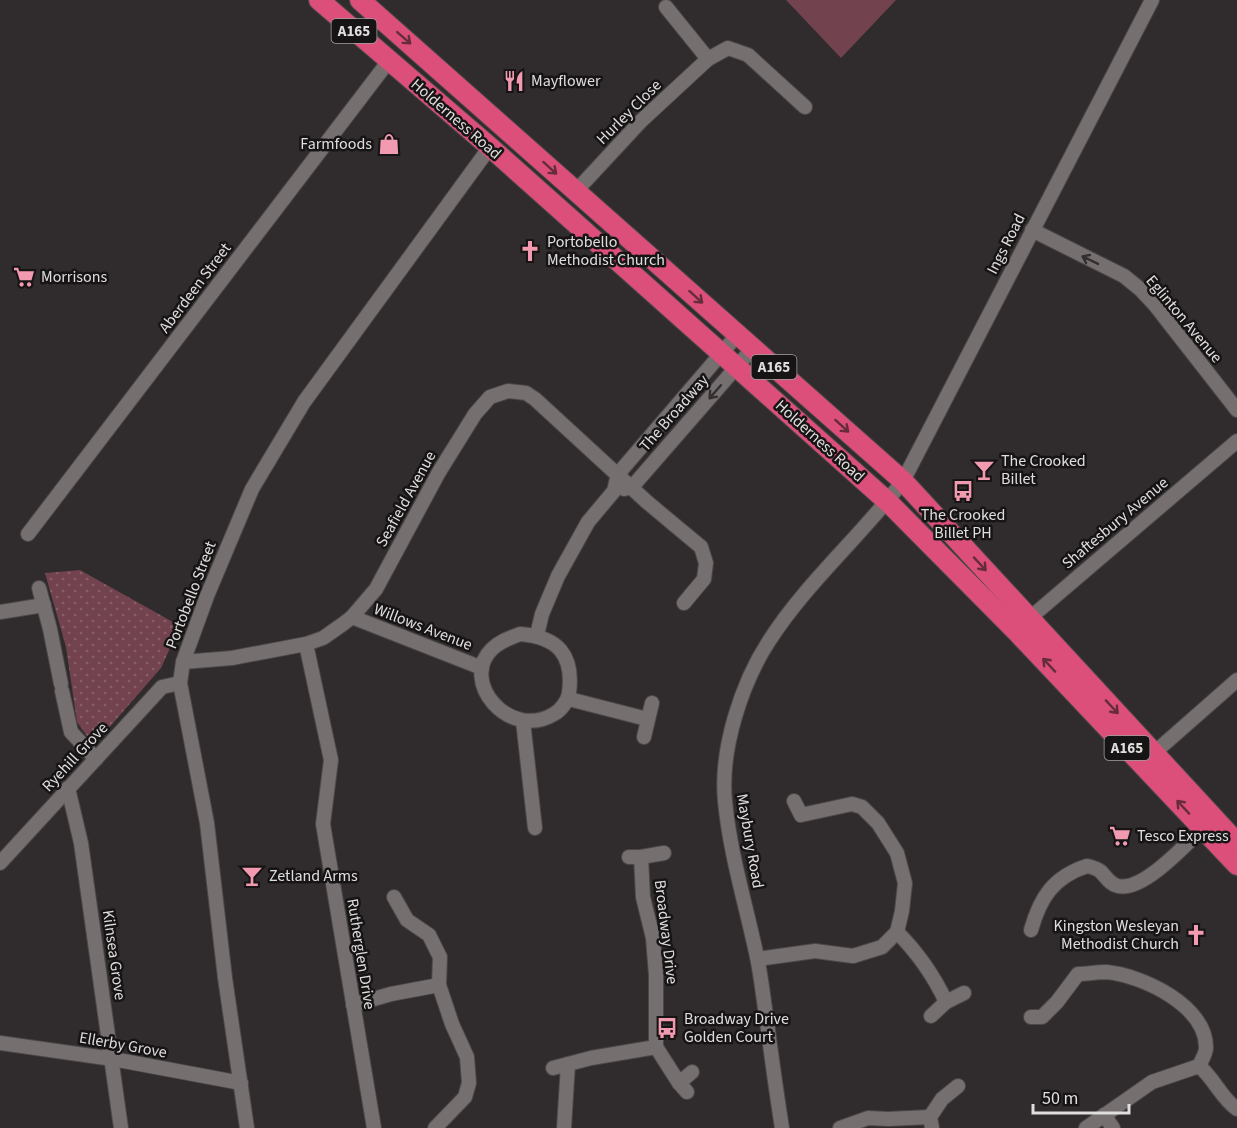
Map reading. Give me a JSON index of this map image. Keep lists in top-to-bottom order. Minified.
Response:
{"streets":{"highway":["A165","Holderness Road"],"street":["Hurley Close","Ings Road","Aberdeen Street","Eglinton Avenue","The Broadway","Seafield Avenue","Shaftesbury Avenue","Portobello Street","Willows Avenue","Ryehill Grove","Maybury Road","Broadway Drive","Rutherglen Drive","Kilnsea Grove","Ellerby Grove"]},"crossings":[["Hurley Close","Holderness Road"],["Holderness Road","Ings Road"],["Holderness Road","Aberdeen Street"],["Holderness Road","The Broadway"],["Holderness Road","Shaftesbury Avenue"],["Holderness Road","Portobello Street"],["Holderness Road","Maybury Road"],["Ings Road","Eglinton Avenue"],["Ings Road","Maybury Road"],["The Broadway","Seafield Avenue"],["The Broadway","Willows Avenue"],["Seafield Avenue","Portobello Street"],["Seafield Avenue","Willows Avenue"],["Seafield Avenue","Rutherglen Drive"],["Portobello Street","Ryehill Grove"],["Portobello Street","Ellerby Grove"],["Ryehill Grove","Kilnsea Grove"],["Kilnsea Grove","Ellerby Grove"]],"one_way":["Eglinton Avenue"],"places":{"restaurant":["Mayflower"],"shop":["Farmfoods"],"church":["Portobello Methodist Church","Kingston Wesleyan Methodist Church"],"supermarket":["Morrisons","Tesco Express"],"bar":["The Crooked Billet","Zetland Arms"],"bus stop":["The Crooked Billet PH","Broadway Drive Golden Court"]},"scale_bar":"50 m"}
